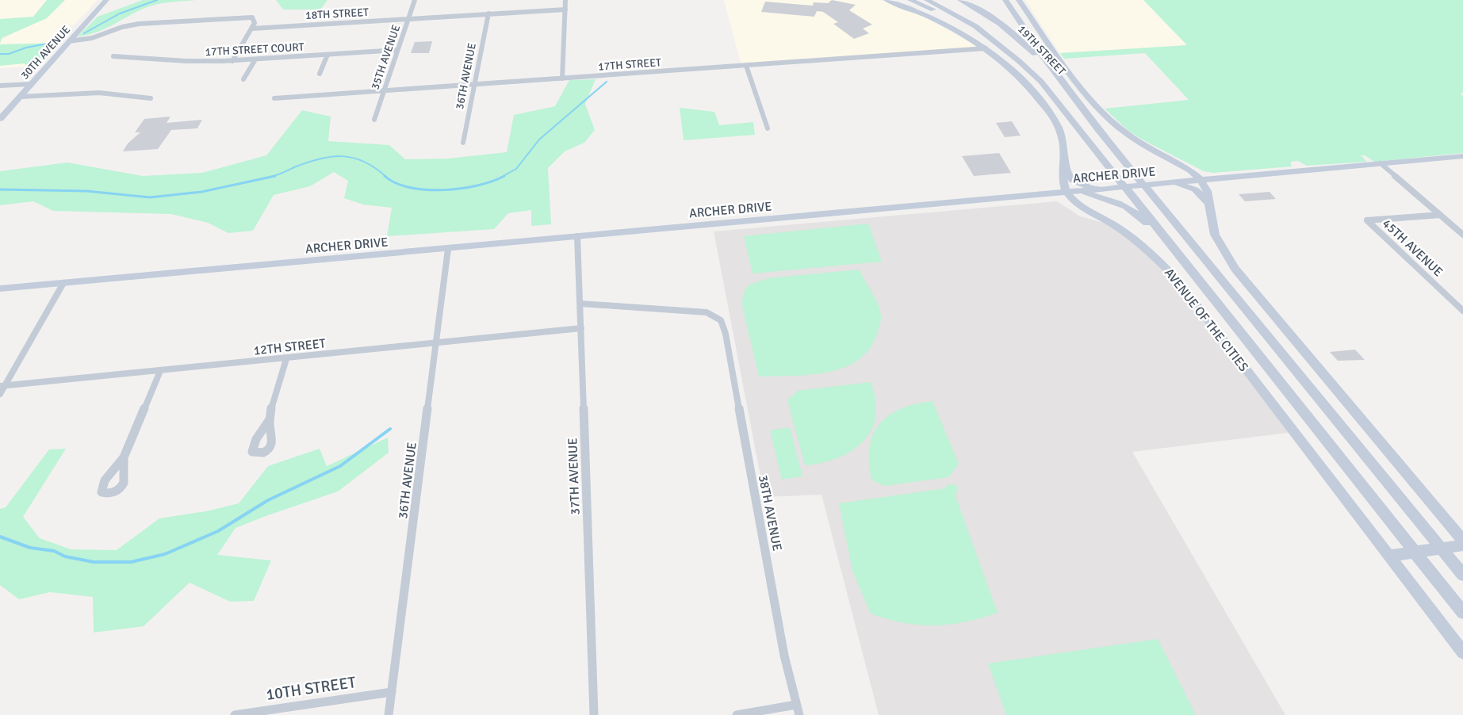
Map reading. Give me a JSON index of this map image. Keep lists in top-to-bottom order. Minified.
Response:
{"streets":{"street":["18TH STREET","17TH STREET COURT","19TH STREET","30TH AVENUE","35TH AVENUE","17TH STREET","36TH AVENUE","ARCHER DRIVE","45TH AVENUE","AVENUE OF THE CITIES","12TH STREET","37TH AVENUE","38TH AVENUE","10TH STREET"]},"crossings":[["18TH STREET","35TH AVENUE"],["18TH STREET","36TH AVENUE"],["17TH STREET COURT","35TH AVENUE"],["35TH AVENUE","17TH STREET"],["17TH STREET","36TH AVENUE"],["36TH AVENUE","ARCHER DRIVE"],["36TH AVENUE","12TH STREET"],["36TH AVENUE","10TH STREET"],["ARCHER DRIVE","AVENUE OF THE CITIES"],["ARCHER DRIVE","37TH AVENUE"],["12TH STREET","37TH AVENUE"],["37TH AVENUE","38TH AVENUE"]]}
